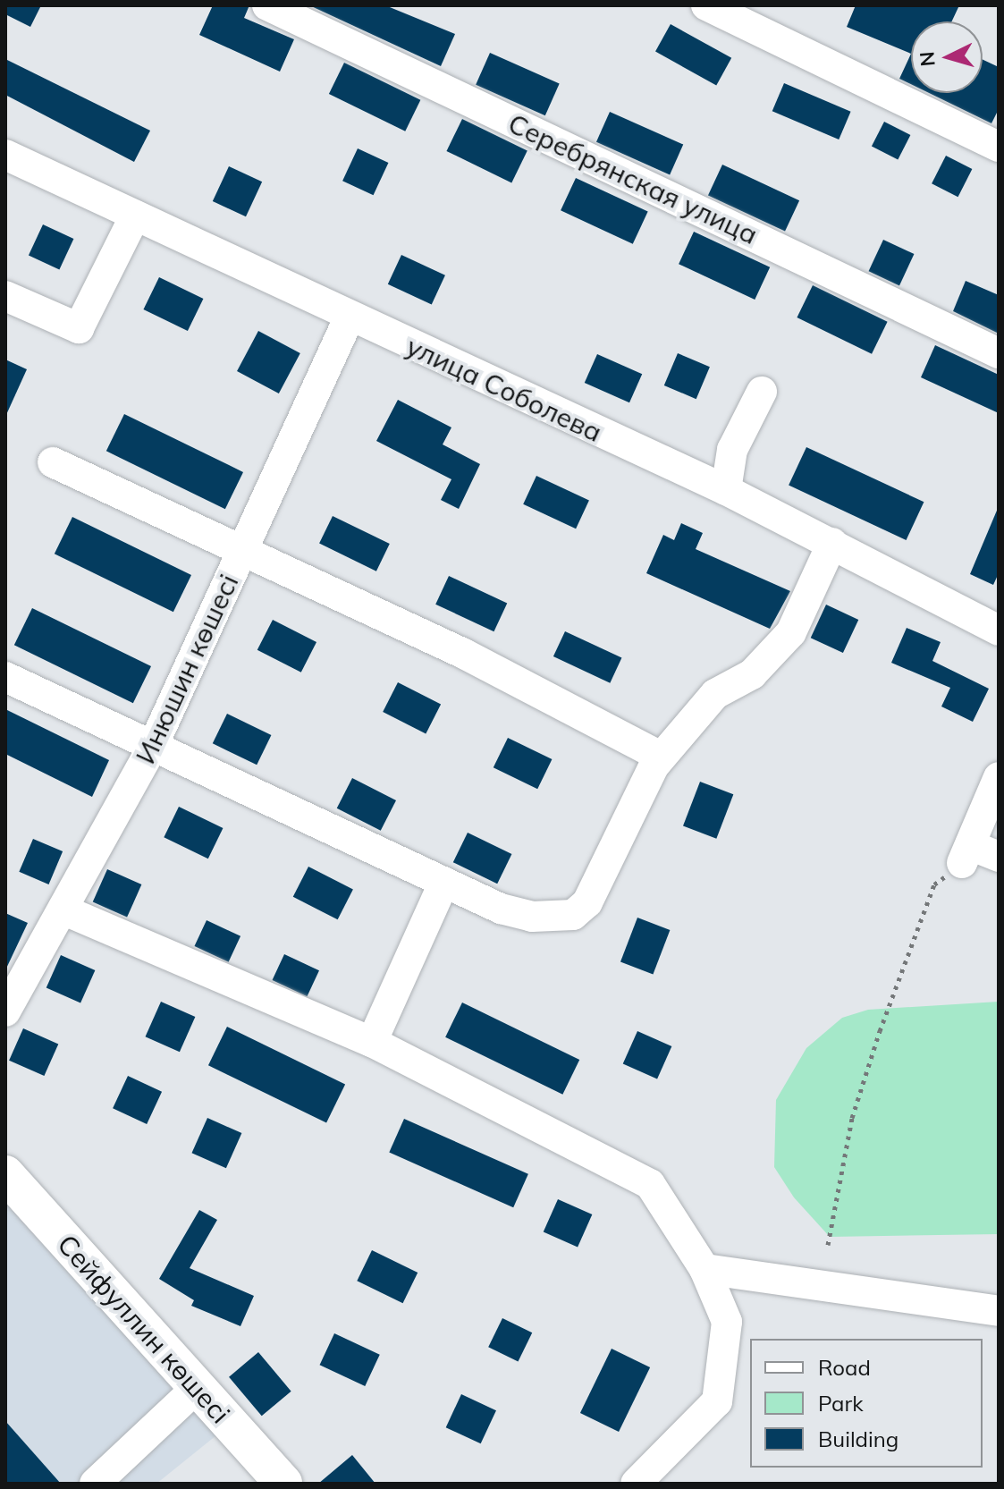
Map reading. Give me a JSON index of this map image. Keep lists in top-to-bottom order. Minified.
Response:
{"streets":{"main road":["Сейфуллин көшесі"],"street":["Серебрянская улица","улица Соболева","Инюшин көшесі"]},"crossings":[["улица Соболева","Инюшин көшесі"]],"legend":["Road","Park","Building"],"north":"left"}
